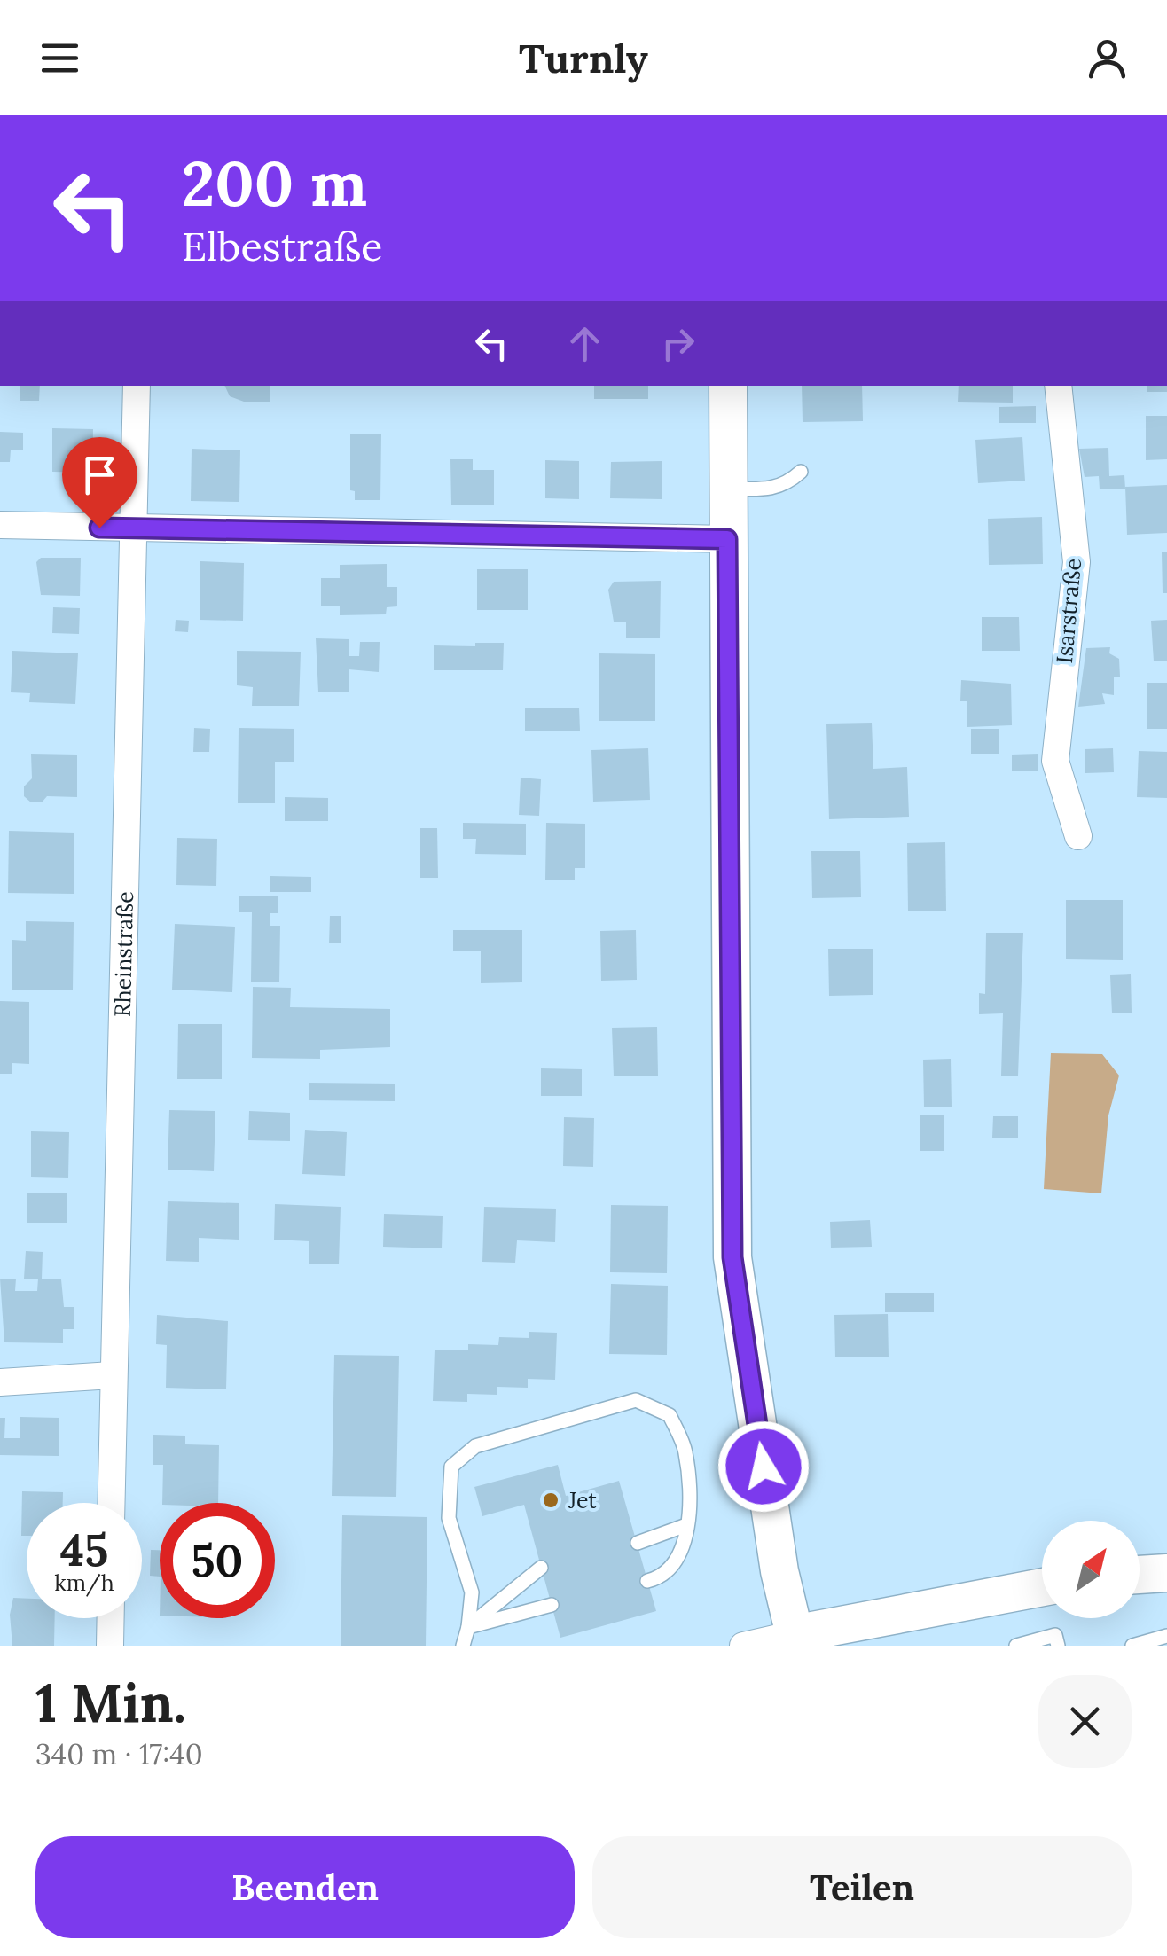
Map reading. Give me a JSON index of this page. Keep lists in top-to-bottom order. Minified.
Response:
{"streets":{"street":["Isarstraße","Rheinstraße"]},"places":["Jet"],"north":"top right","page":{"header":"Turnly","turn":["200 m","Elbestraße"],"speed":"45 km/h","limit":"50","heading":["1 Min.","340 m · 17:40"],"buttons":["Beenden","Teilen"]}}
